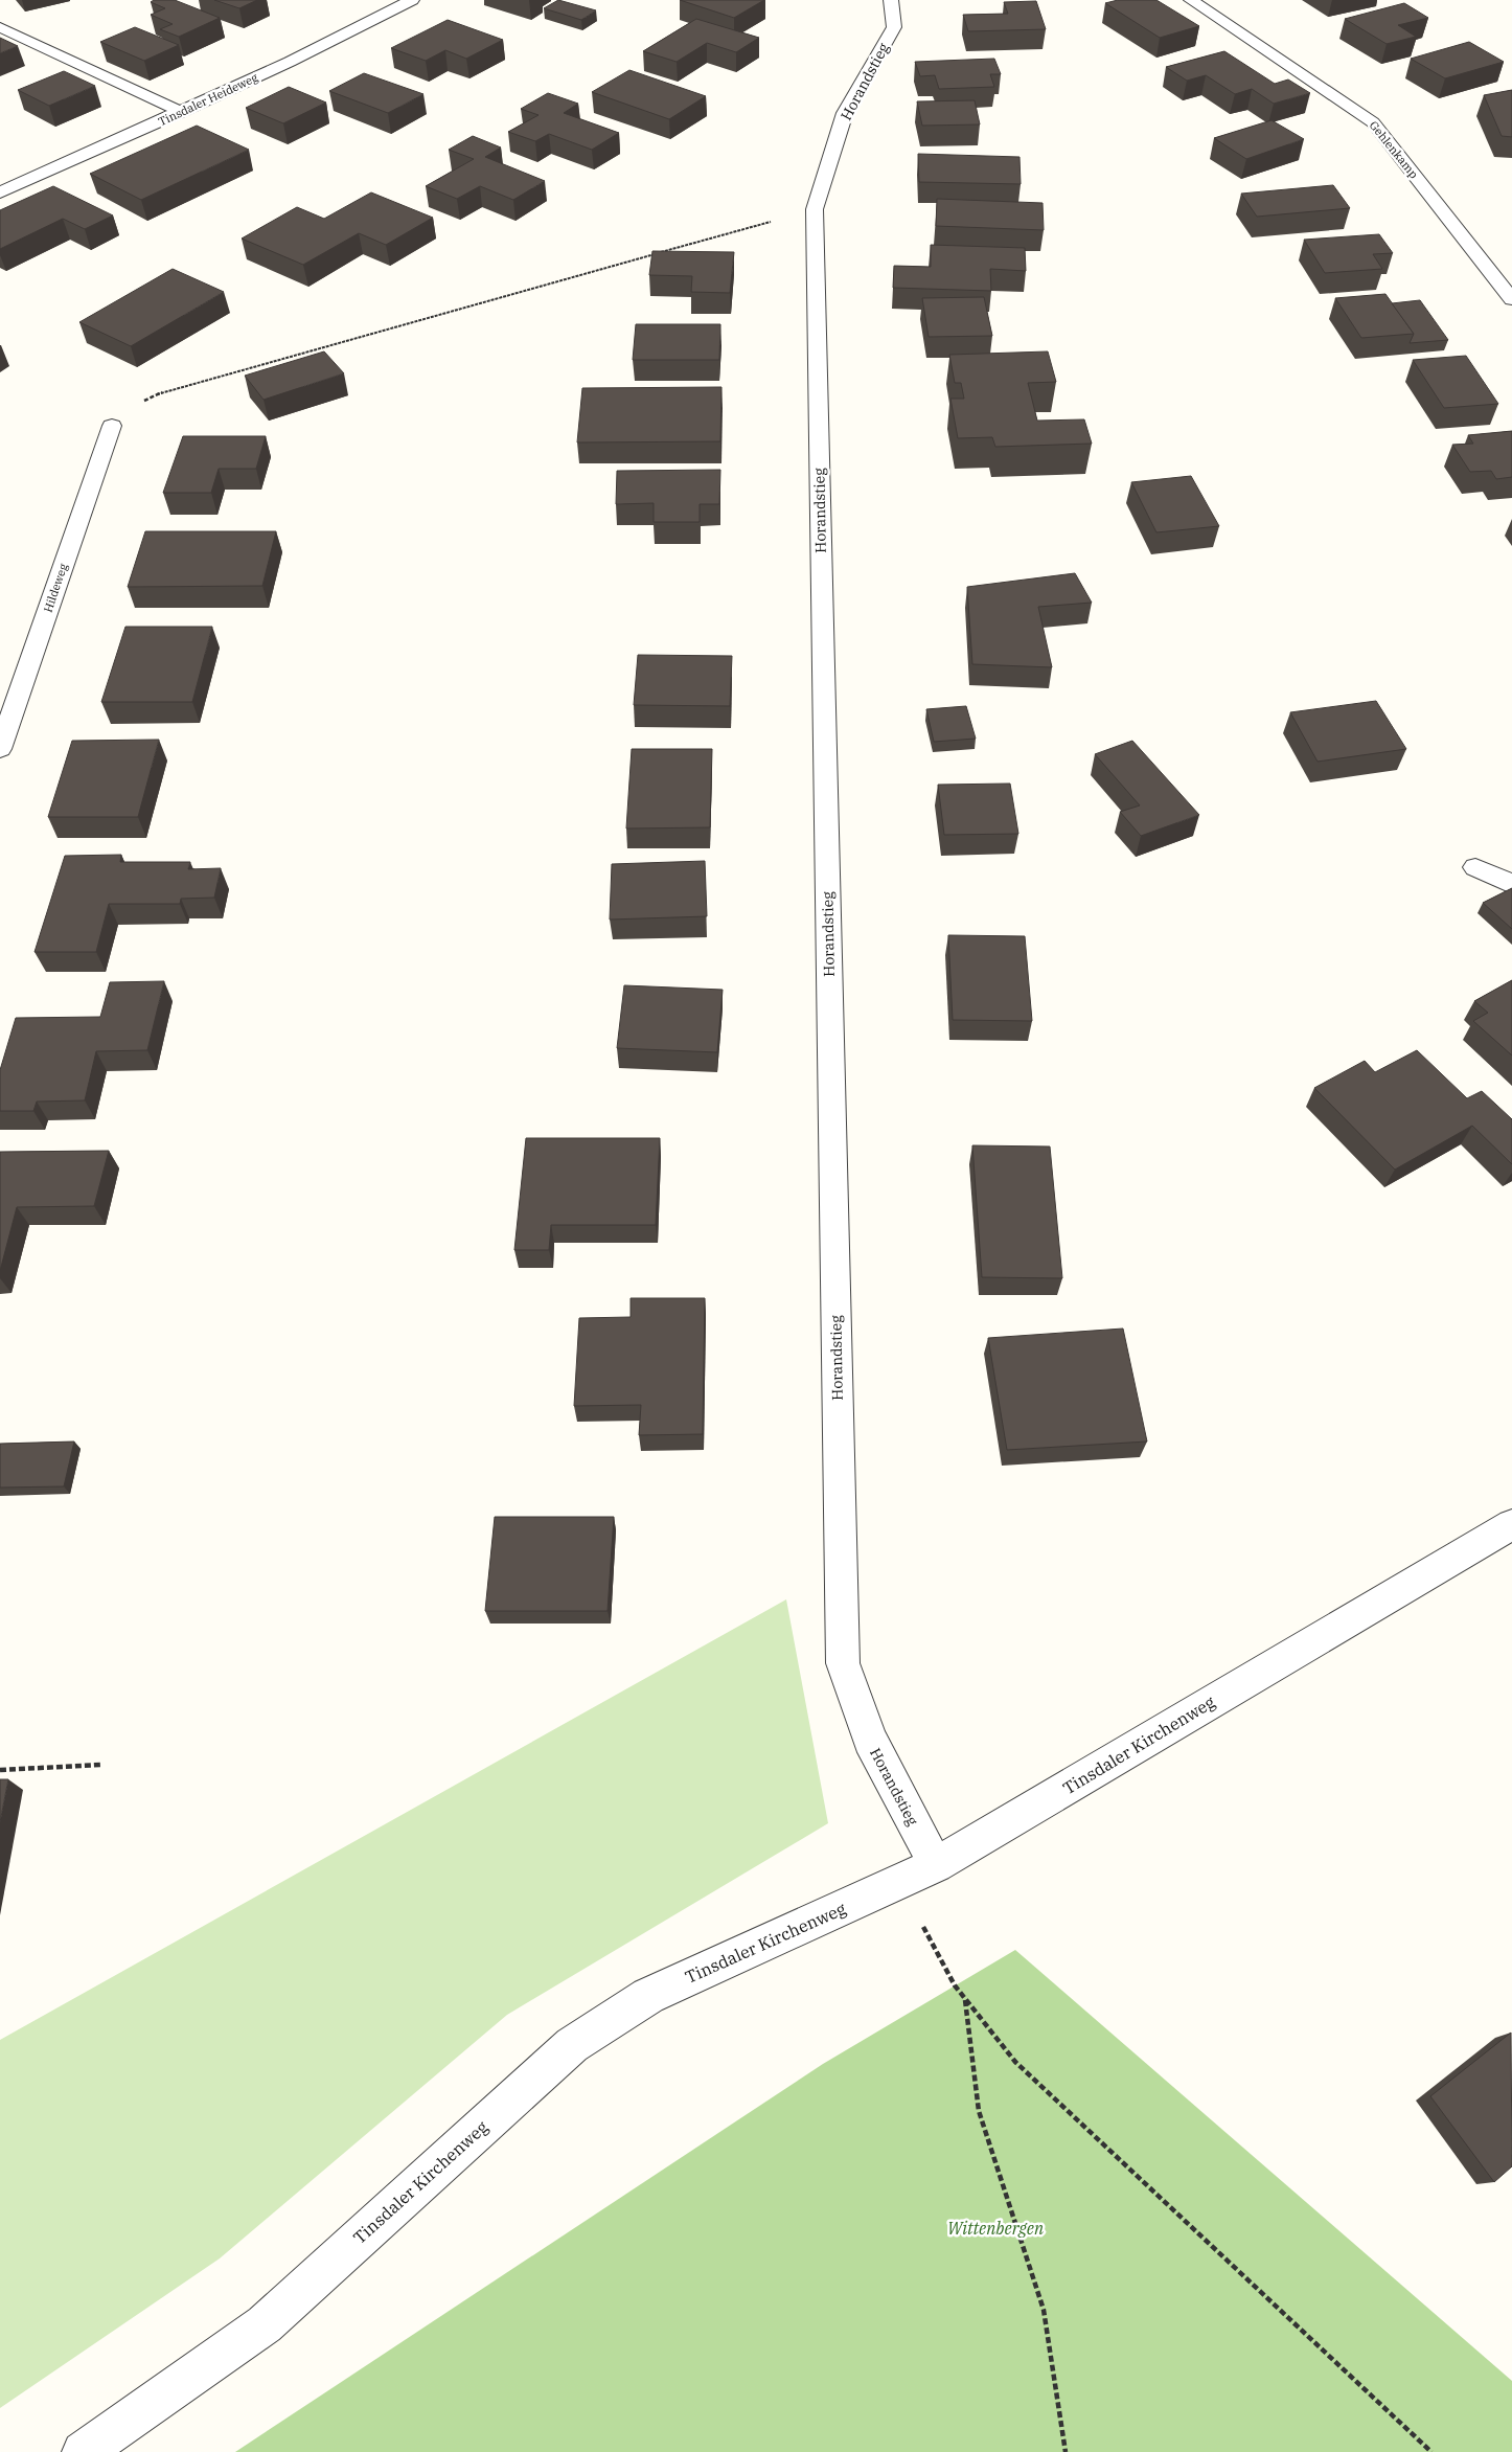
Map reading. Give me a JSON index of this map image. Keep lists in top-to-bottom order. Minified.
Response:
{"streets":{"street":["Horandstieg","Tinsdaler Heideweg","Gehlenkamp","Hildeweg","Tinsdaler Kirchenweg"]},"crossings":[["Horandstieg","Tinsdaler Kirchenweg"]],"parks":["Wittenbergen"]}
